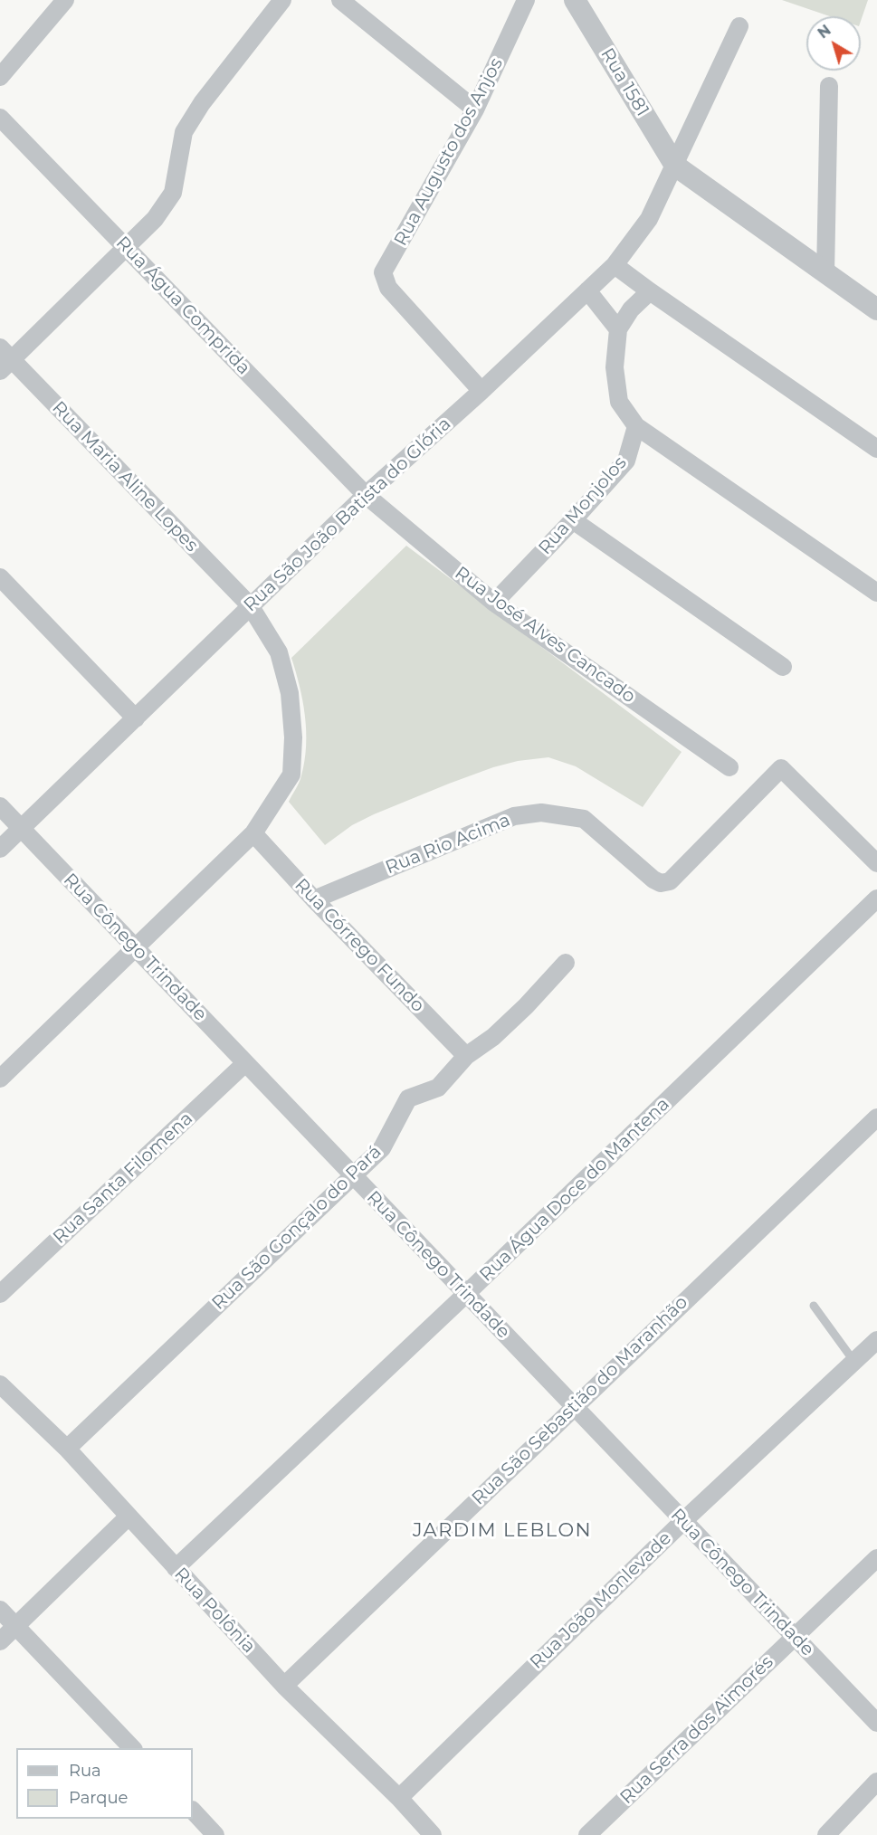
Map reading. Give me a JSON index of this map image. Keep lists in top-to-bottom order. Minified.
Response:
{"streets":{"street":["Rua 1581","Rua Augusto dos Anjos","Rua Água Comprida","Rua Maria Aline Lopes","Rua Monjolos","Rua São João Batista do Glória","Rua José Alves Cancado","Rua Rio Acima","Rua Córrego Fundo","Rua Cônego Trindade","Rua Santa Filomena","Rua Água Doce do Mantena","Rua São Gonçalo do Pará","Rua São Sebastião do Maranhão","Rua João Monlevade","Rua Polônia","Rua Serra dos Aimorés"]},"crossings":[["Rua 1581","Rua São João Batista do Glória"],["Rua Augusto dos Anjos","Rua São João Batista do Glória"],["Rua Água Comprida","Rua São João Batista do Glória"],["Rua Água Comprida","Rua José Alves Cancado"],["Rua Maria Aline Lopes","Rua São João Batista do Glória"],["Rua Maria Aline Lopes","Rua Córrego Fundo"],["Rua Maria Aline Lopes","Rua Cônego Trindade"],["Rua Monjolos","Rua José Alves Cancado"],["Rua São João Batista do Glória","Rua José Alves Cancado"],["Rua São João Batista do Glória","Rua Cônego Trindade"],["Rua Rio Acima","Rua Córrego Fundo"],["Rua Córrego Fundo","Rua São Gonçalo do Pará"],["Rua Cônego Trindade","Rua Santa Filomena"],["Rua Cônego Trindade","Rua Água Doce do Mantena"],["Rua Cônego Trindade","Rua São Gonçalo do Pará"],["Rua Cônego Trindade","Rua São Sebastião do Maranhão"],["Rua Cônego Trindade","Rua João Monlevade"],["Rua Cônego Trindade","Rua Serra dos Aimorés"],["Rua Água Doce do Mantena","Rua Polônia"],["Rua São Gonçalo do Pará","Rua Polônia"],["Rua São Sebastião do Maranhão","Rua Polônia"],["Rua João Monlevade","Rua Polônia"]],"districts":["JARDIM LEBLON"],"legend":["Rua","Parque"],"north":"top left"}
